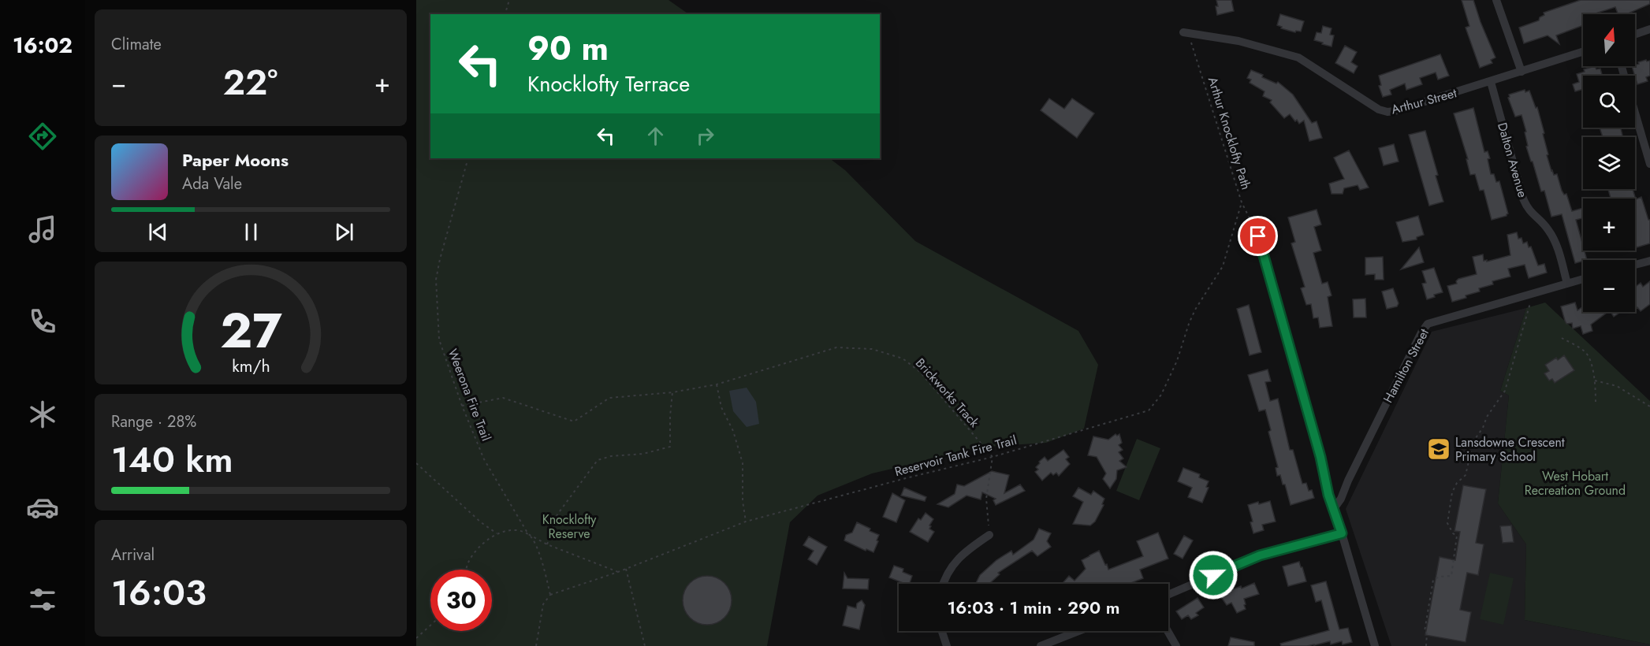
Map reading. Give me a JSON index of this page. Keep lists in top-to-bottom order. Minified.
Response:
{"streets":{"street":["Arthur Street","Dalton Avenue","Hamilton Street"],"path":["Arthur Knocklofty Path","Brickworks Track","Weerona Fire Trail","Reservoir Tank Fire Trail"]},"crossings":[["Arthur Street","Arthur Knocklofty Path"],["Arthur Street","Dalton Avenue"],["Arthur Knocklofty Path","Reservoir Tank Fire Trail"],["Dalton Avenue","Hamilton Street"],["Brickworks Track","Weerona Fire Trail"],["Brickworks Track","Reservoir Tank Fire Trail"],["Weerona Fire Trail","Reservoir Tank Fire Trail"]],"parks":["West Hobart Recreation Ground","Knocklofty Reserve"],"places":{"school or university":["Lansdowne Crescent Primary School"]},"north":"top","page":{"tabs":"16:02","tile":["Climate",["Range · 28%","140 km"],["Arrival","16:03"]],"map_buttons":["+","−"],"turn":["90 m","Knocklofty Terrace"],"heat":["−","22°","+"],"song":["Paper Moons","Ada Vale"],"limit":"30","trip":"16:03 · 1 min · 290 m","gauge":["27","km/h"]}}
